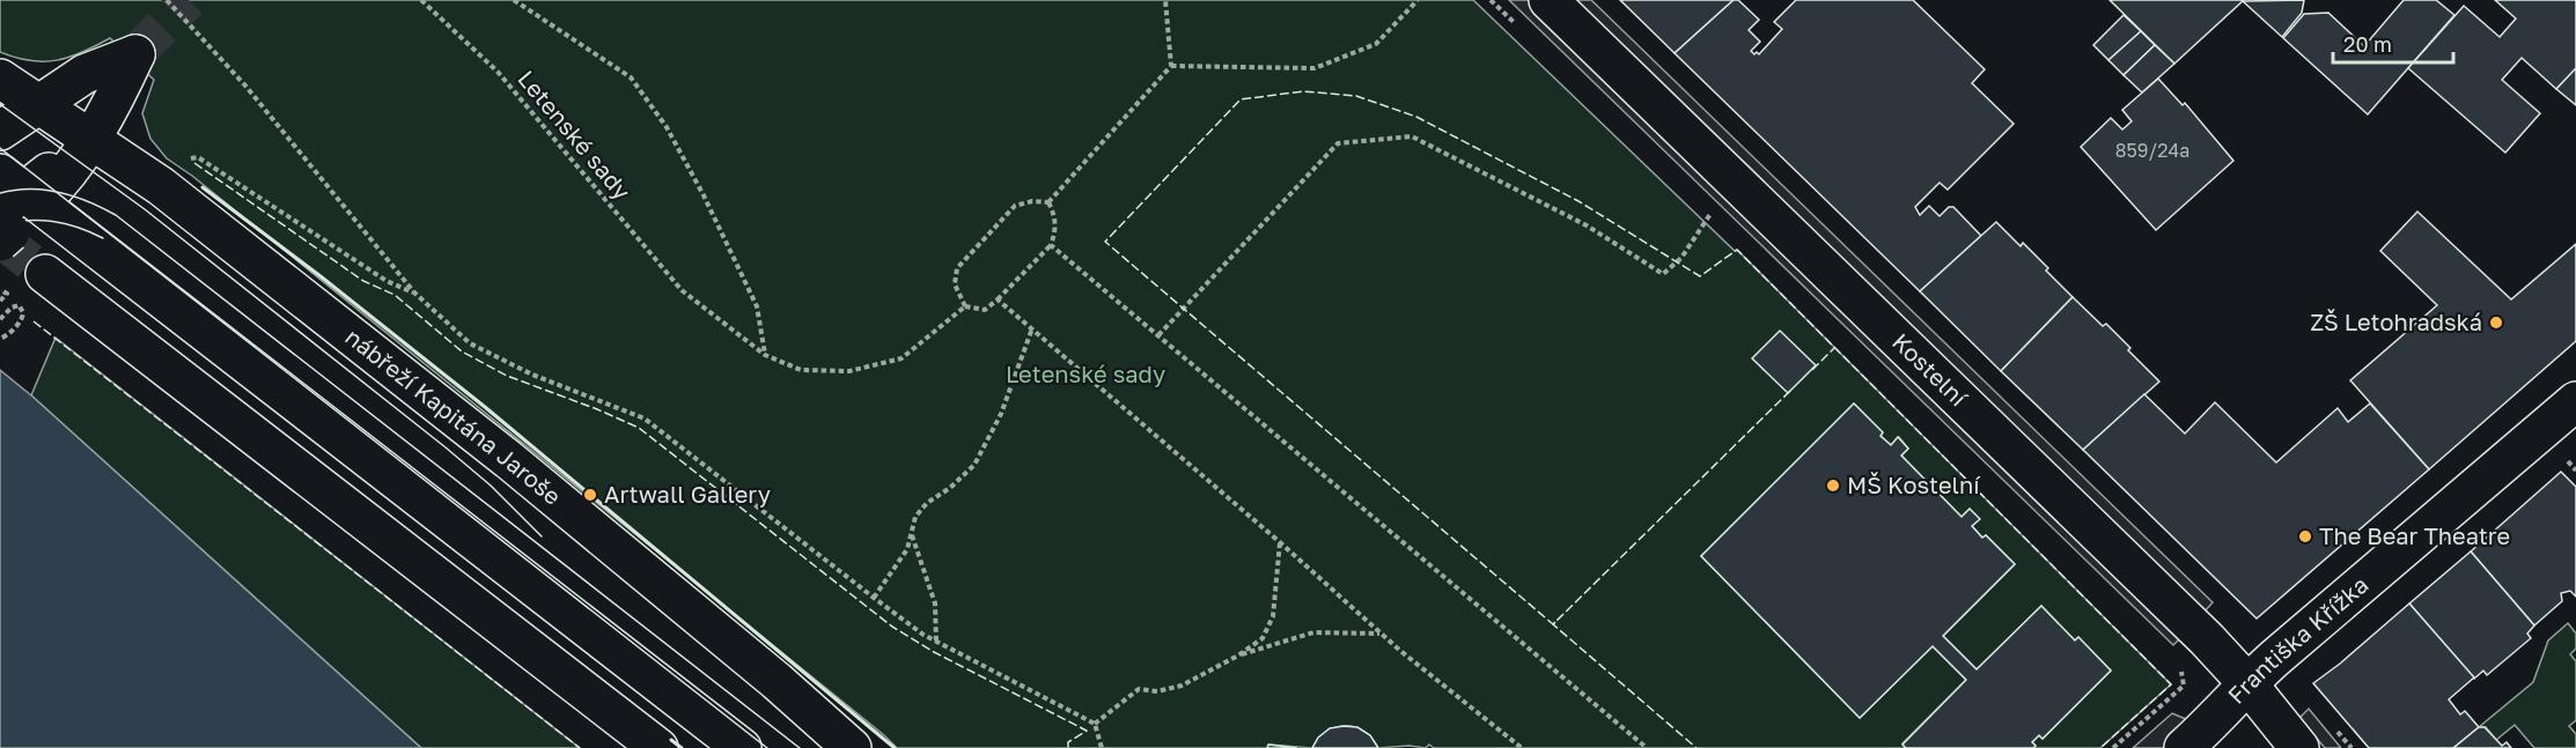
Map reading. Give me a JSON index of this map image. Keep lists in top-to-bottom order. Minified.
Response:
{"streets":{"main road":["Kostelní","nábřeží Kapitána Jaroše","Františka Křížka"],"path":["Letenské sady"]},"crossings":[["Kostelní","Františka Křížka"]],"parks":["Letenské sady"],"places":["ZŠ Letohradská","MŠ Kostelní","Artwall Gallery","The Bear Theatre"],"house_numbers":["859/24a"],"scale_bar":"20 m"}
